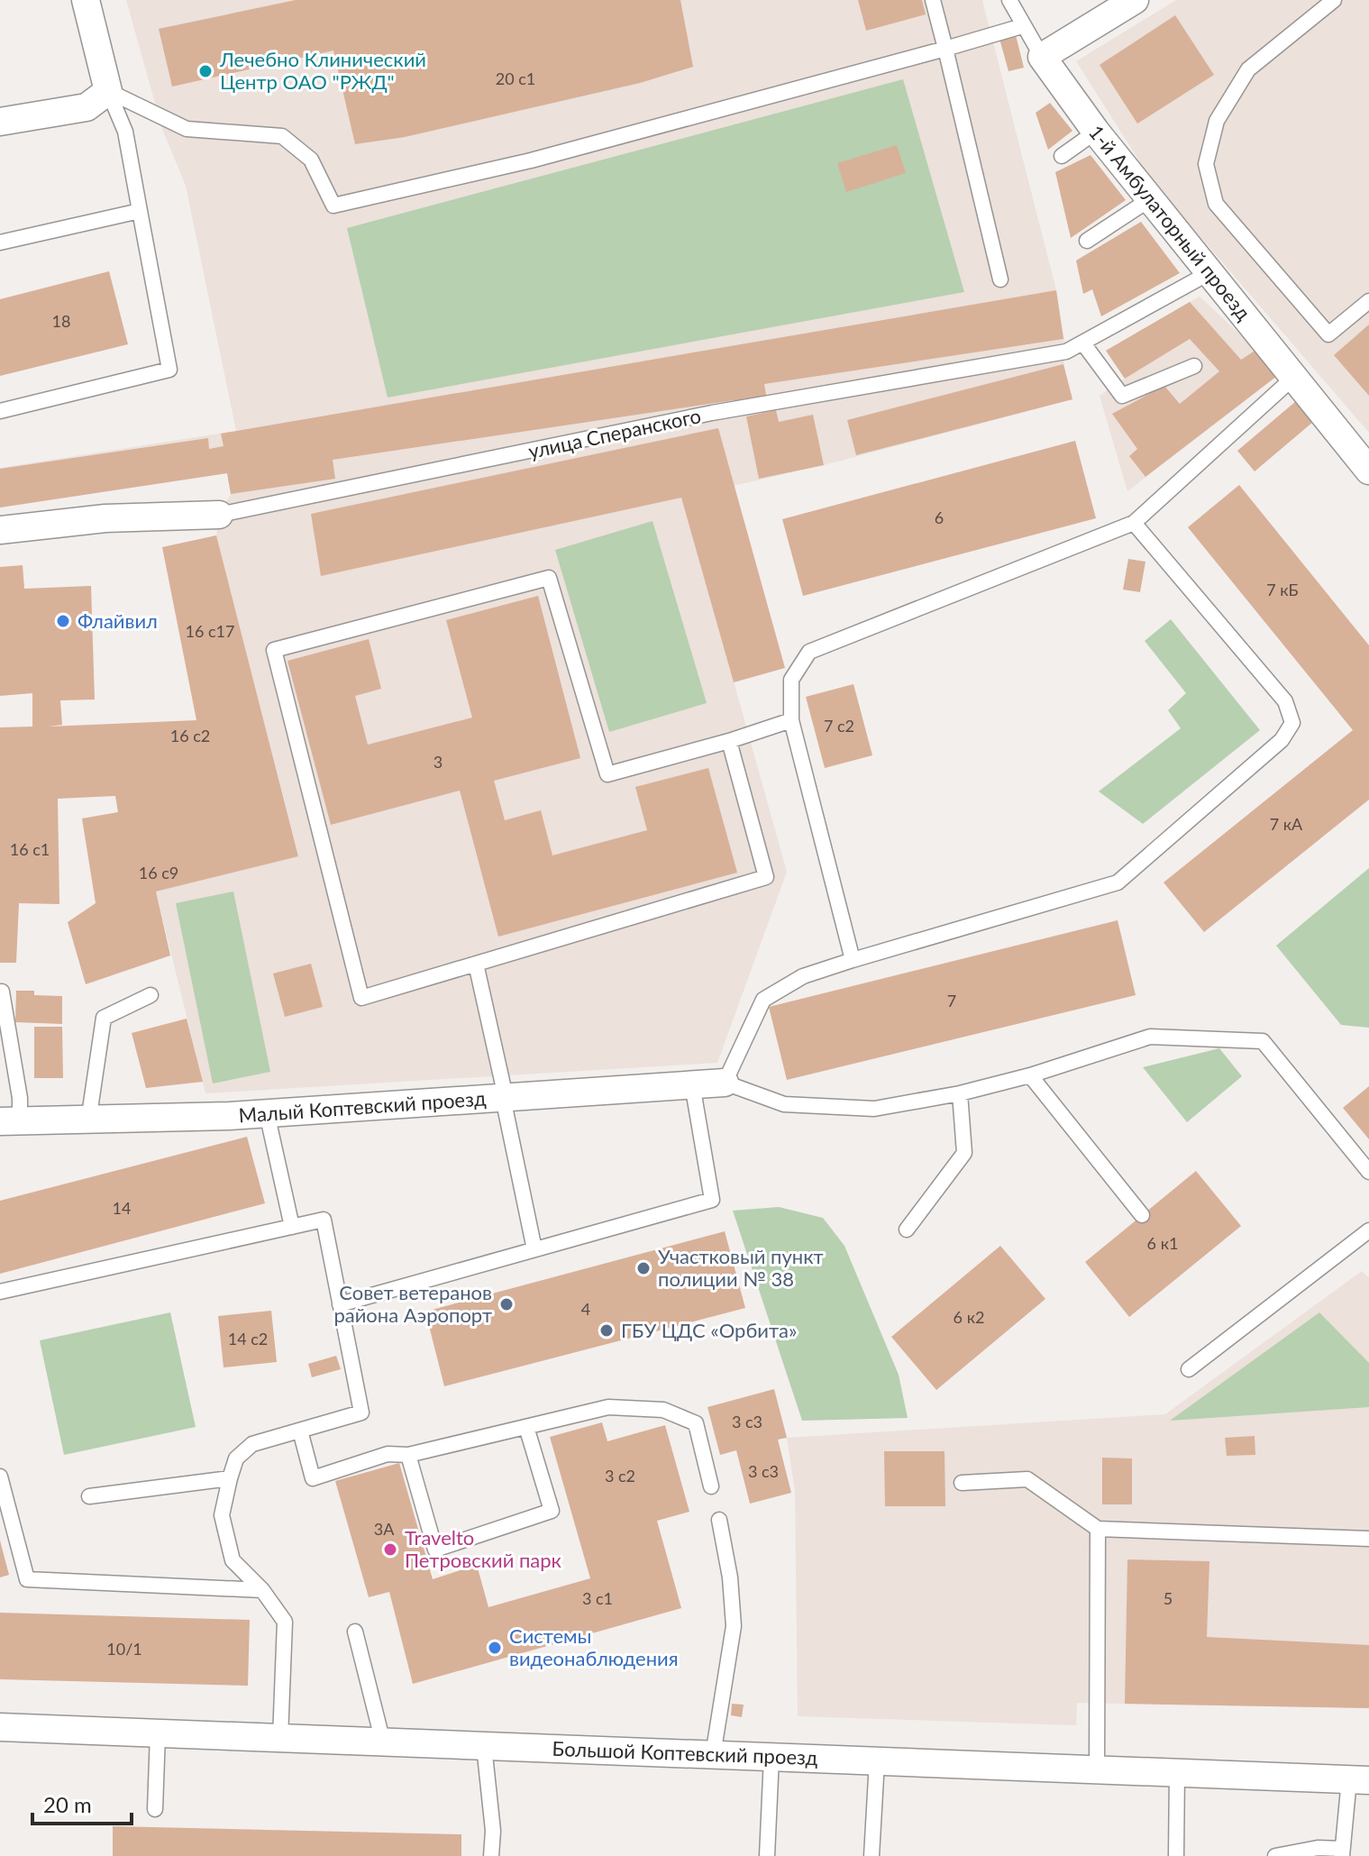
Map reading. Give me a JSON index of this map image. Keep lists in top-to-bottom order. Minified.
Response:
{"streets":{"street":["1-й Амбулаторный проезд","улица Сперанского","Малый Коптевский проезд","Большой Коптевский проезд"]},"crossings":[["1-й Амбулаторный проезд","улица Сперанского"]],"places":["Лечебно Клинический Центр ОАО \"РЖД\"","Флайвил","Участковый пункт полиции № 38","Совет ветеранов района Аэропорт","ГБУ ЦДС «Орбита»","Travelto Петровский парк","Системы видеонаблюдения"],"house_numbers":["20 с1","18","6","7 кБ","16 с17","7 с2","16 с2","3","7 кА","16 с1","16 с9","7","14","6 к1","4","6 к2","14 с2","3 с3","3 с3","3 с2","3А","3 с1","5","10/1"],"scale_bar":"20 m"}
